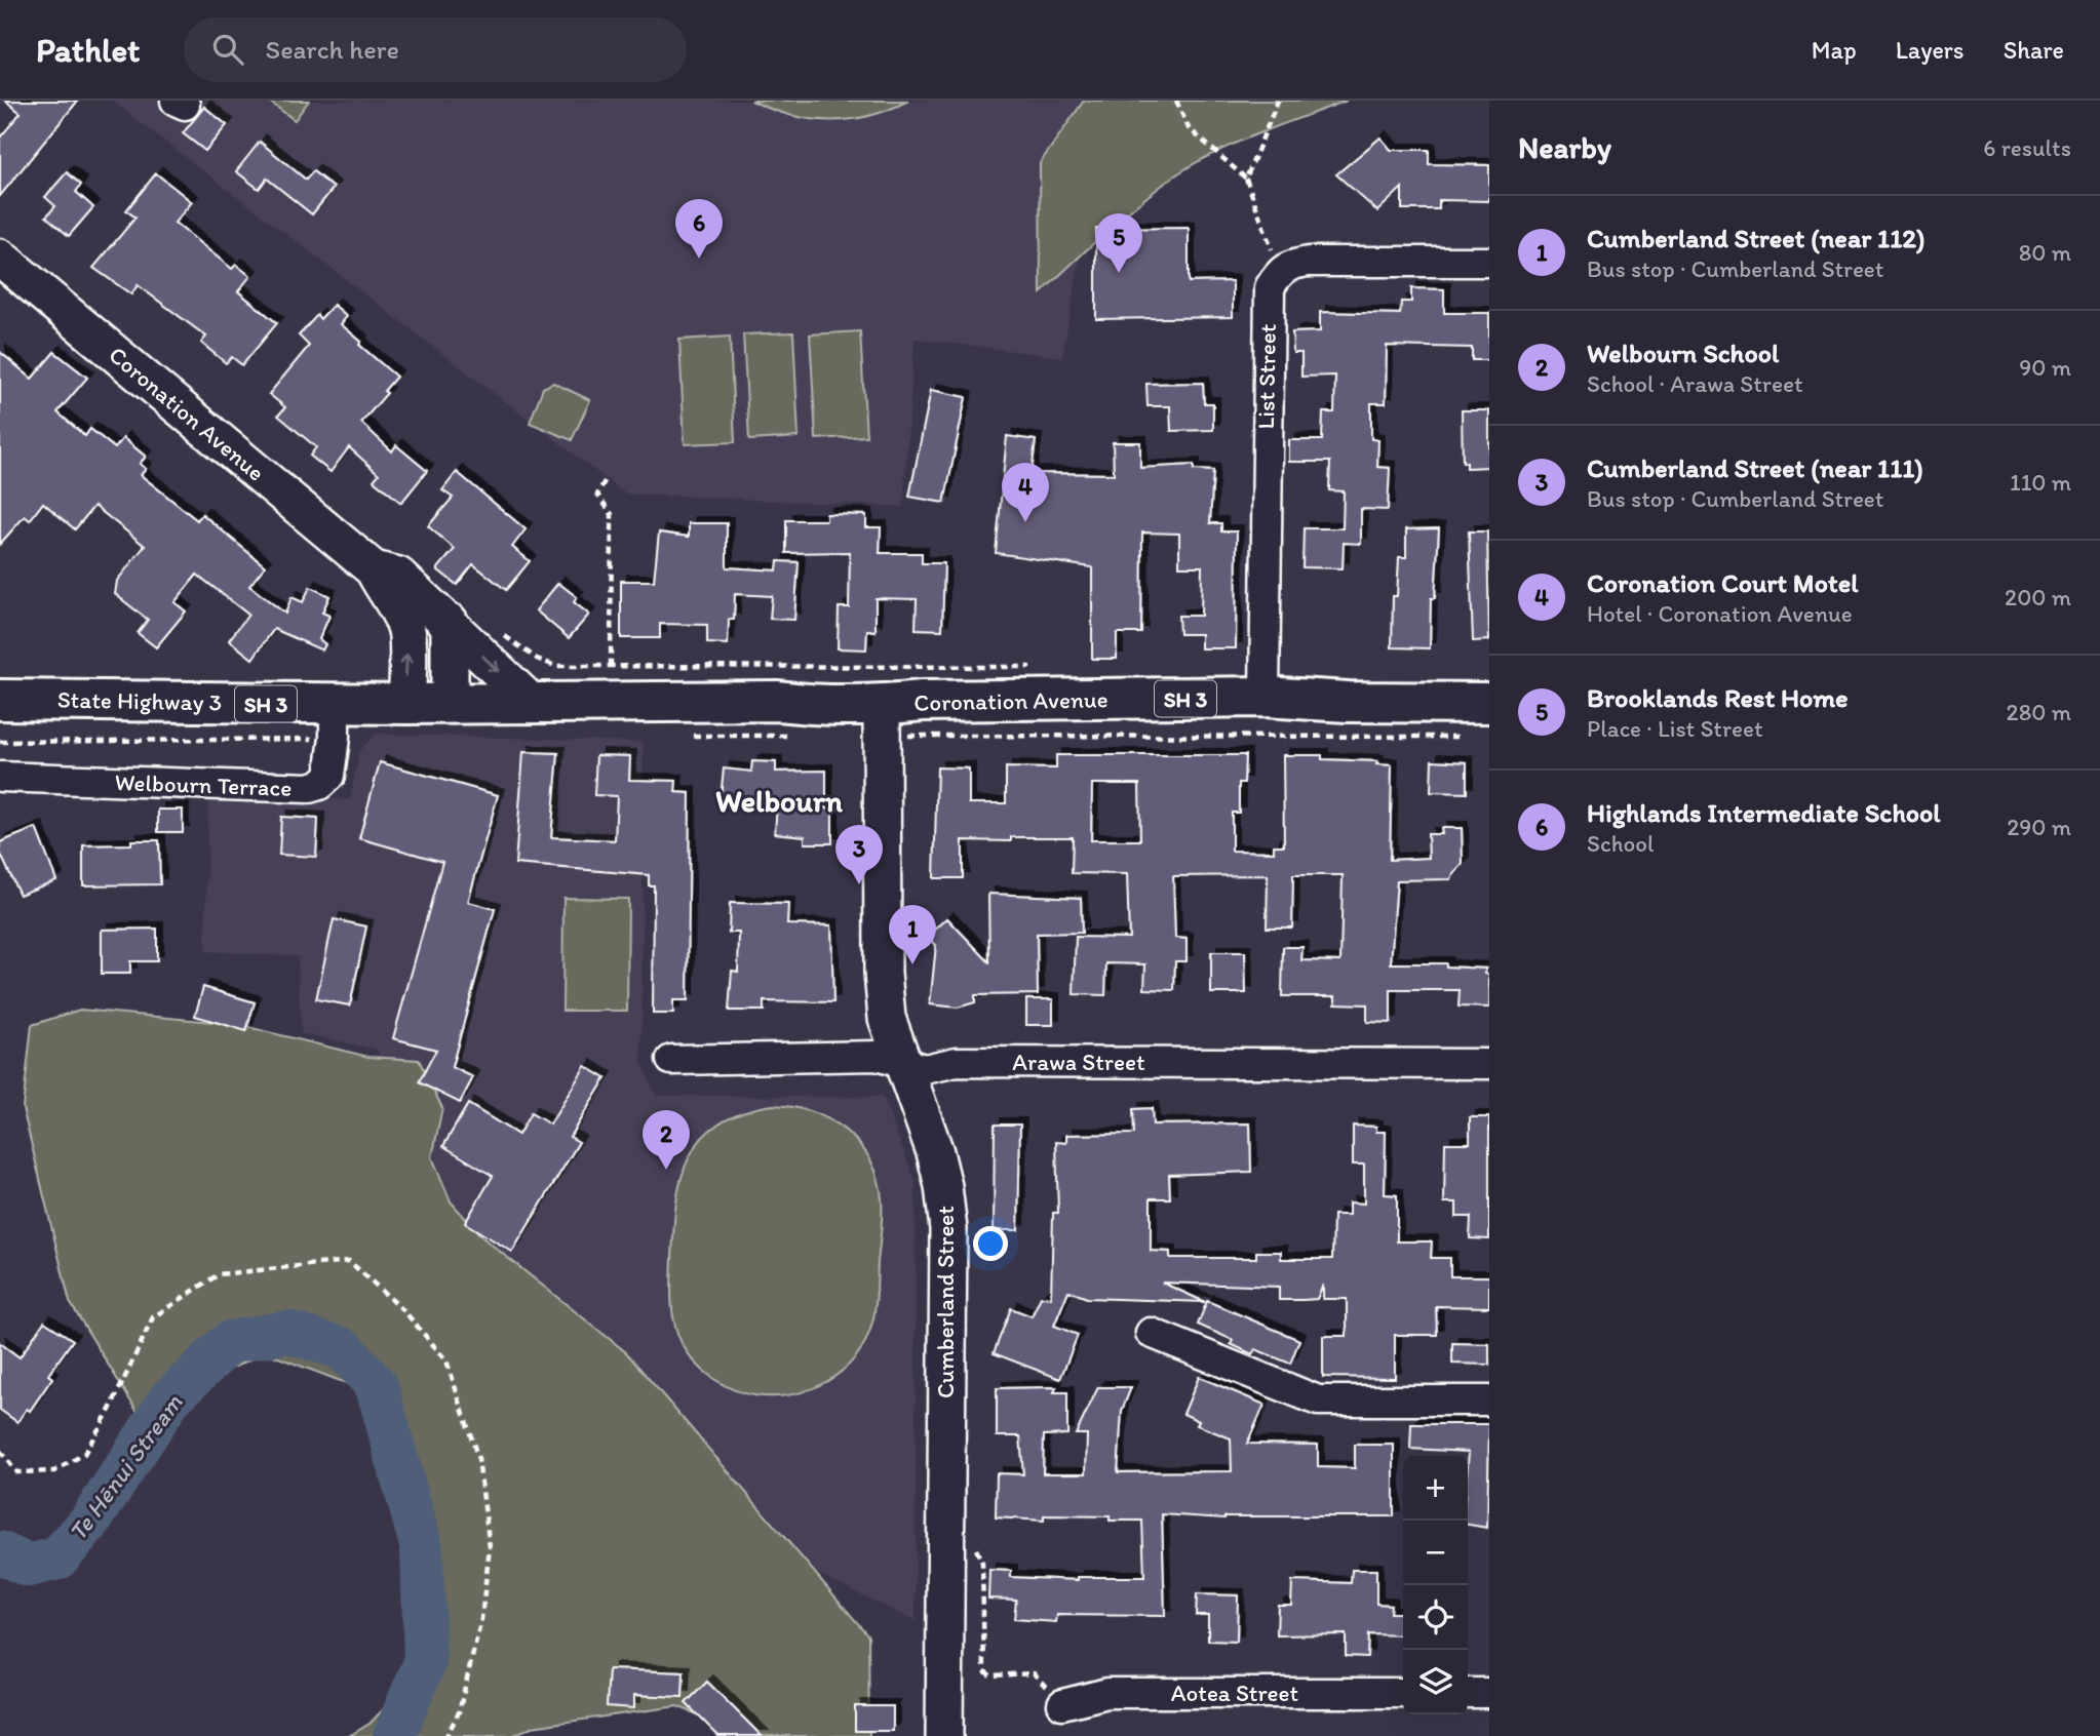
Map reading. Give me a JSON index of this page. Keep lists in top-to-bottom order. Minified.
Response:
{"streets":{"highway":["Coronation Avenue","SH 3","State Highway 3"],"main road":["Cumberland Street"],"street":["List Street","Welbourn Terrace","Arawa Street","Aotea Street"]},"crossings":[["List Street","Coronation Avenue"],["Coronation Avenue","State Highway 3"],["Coronation Avenue","Cumberland Street"],["State Highway 3","Welbourn Terrace"],["Arawa Street","Cumberland Street"]],"districts":["Welbourn"],"water":["Te Hēnui Stream"],"page":{"header":"Pathlet","search":"Search here","nav":["Map","Layers","Share"],"heading":["Nearby","6 results"],"list":[{"mark":"1","name":"Cumberland Street (near 112)","note":"Bus stop · Cumberland Street","value":"80 m"},{"mark":"2","name":"Welbourn School","note":"School · Arawa Street","value":"90 m"},{"mark":"3","name":"Cumberland Street (near 111)","note":"Bus stop · Cumberland Street","value":"110 m"},{"mark":"4","name":"Coronation Court Motel","note":"Hotel · Coronation Avenue","value":"200 m"},{"mark":"5","name":"Brooklands Rest Home","note":"Place · List Street","value":"280 m"},{"mark":"6","name":"Highlands Intermediate School","note":"School","value":"290 m"}],"pins":["6","5","4","3","1","2"],"map_buttons":["+","−"]}}
